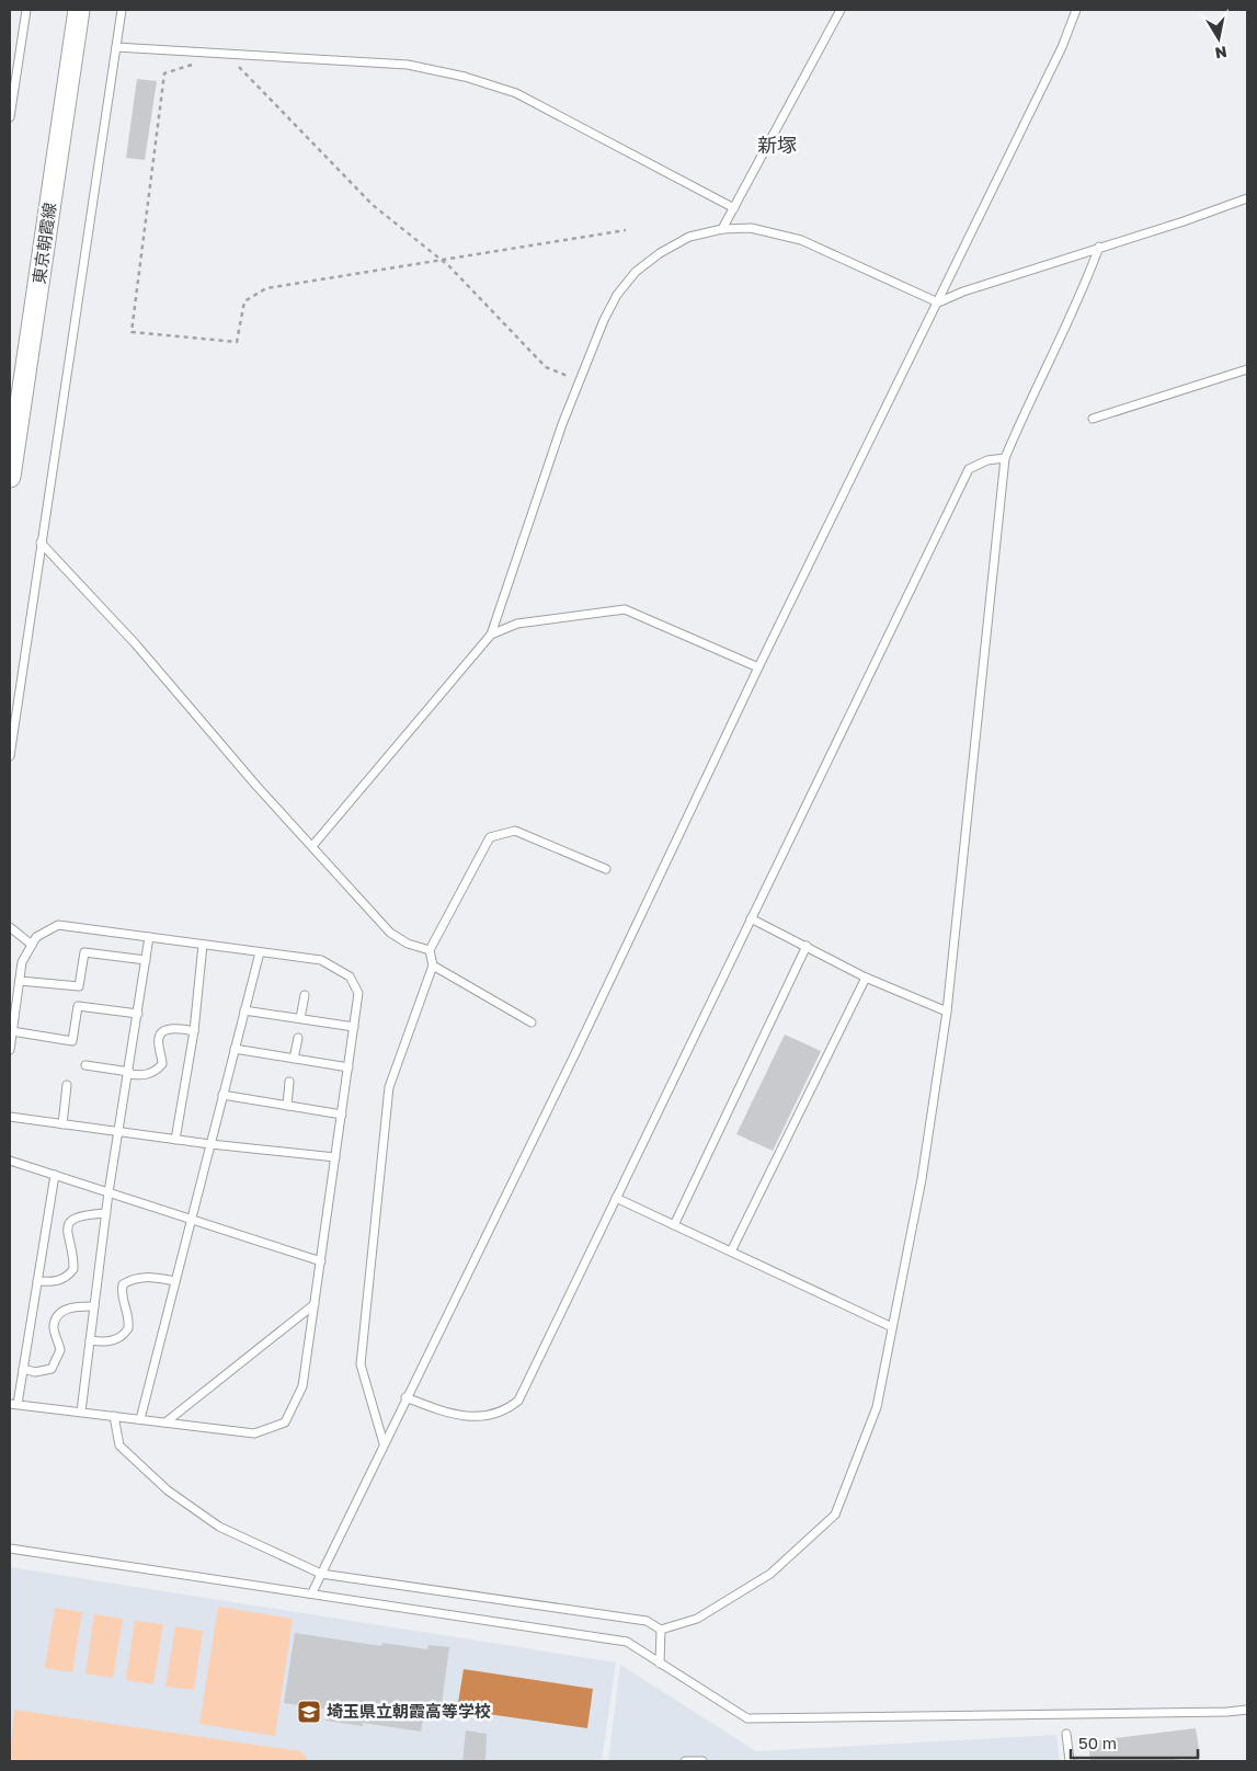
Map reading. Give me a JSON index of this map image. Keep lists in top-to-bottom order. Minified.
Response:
{"streets":{"main road":["東京朝霞線"]},"districts":["新塚"],"places":{"school or university":["埼玉県立朝霞高等学校"]},"scale_bar":"50 m","north":"bottom"}
